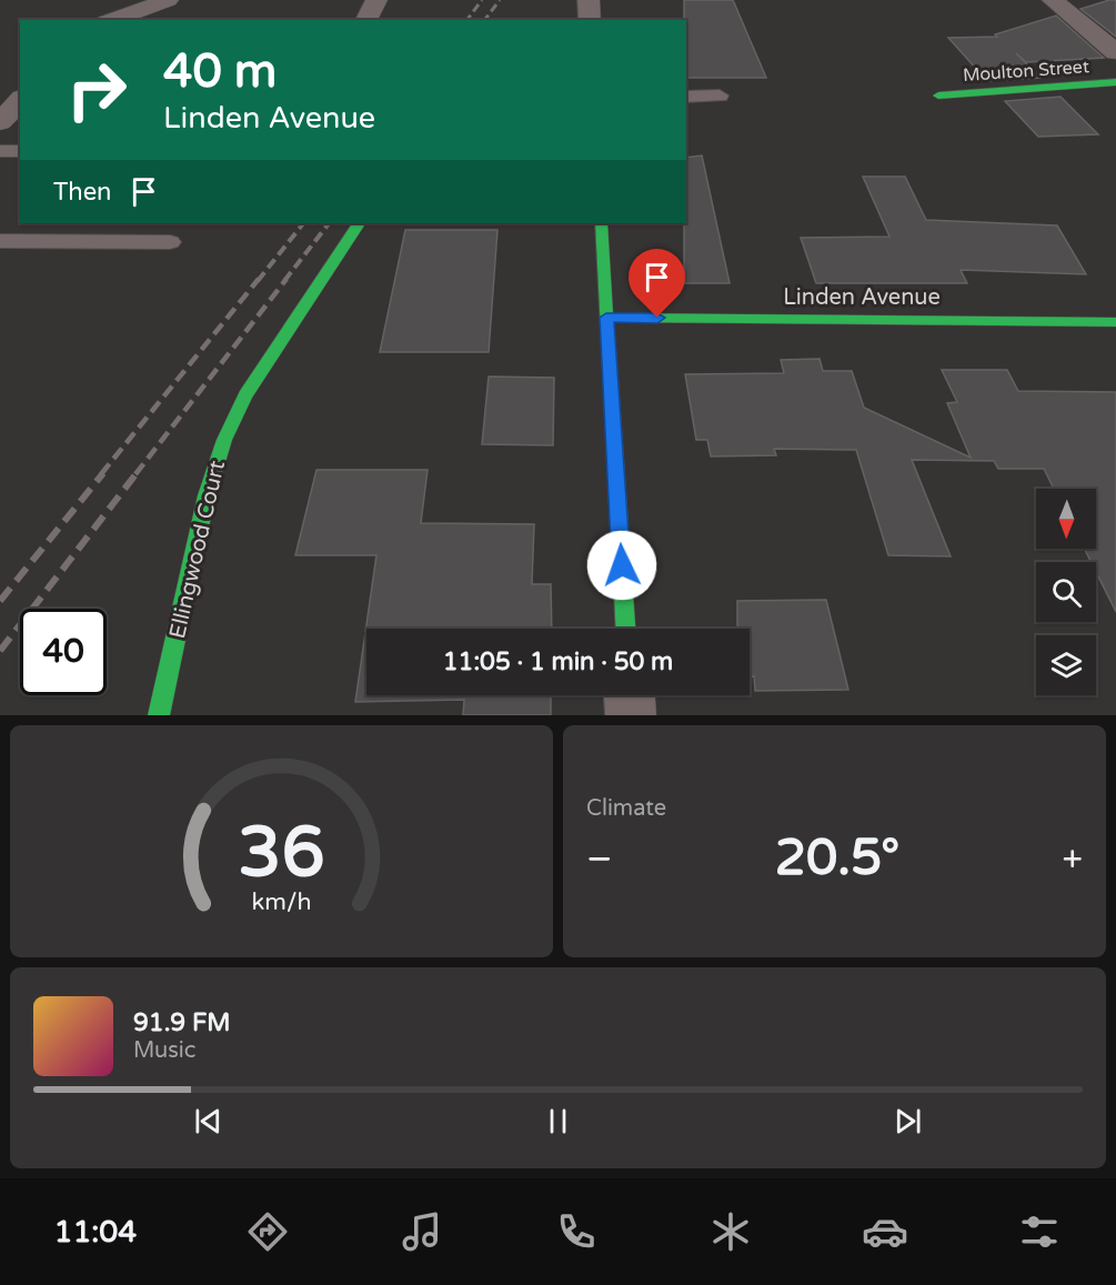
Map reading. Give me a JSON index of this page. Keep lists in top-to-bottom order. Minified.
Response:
{"streets":{"street":["Moulton Street","Linden Avenue","Ellingwood Court"]},"north":"bottom","page":{"turn":["40 m","Linden Avenue"],"then":"Then","limit":"40","trip":"11:05 · 1 min · 50 m","tile":"Climate","heat":["−","20.5°","+"],"song":["91.9 FM","Music"],"tabs":"11:04","gauge":["36","km/h"]}}
